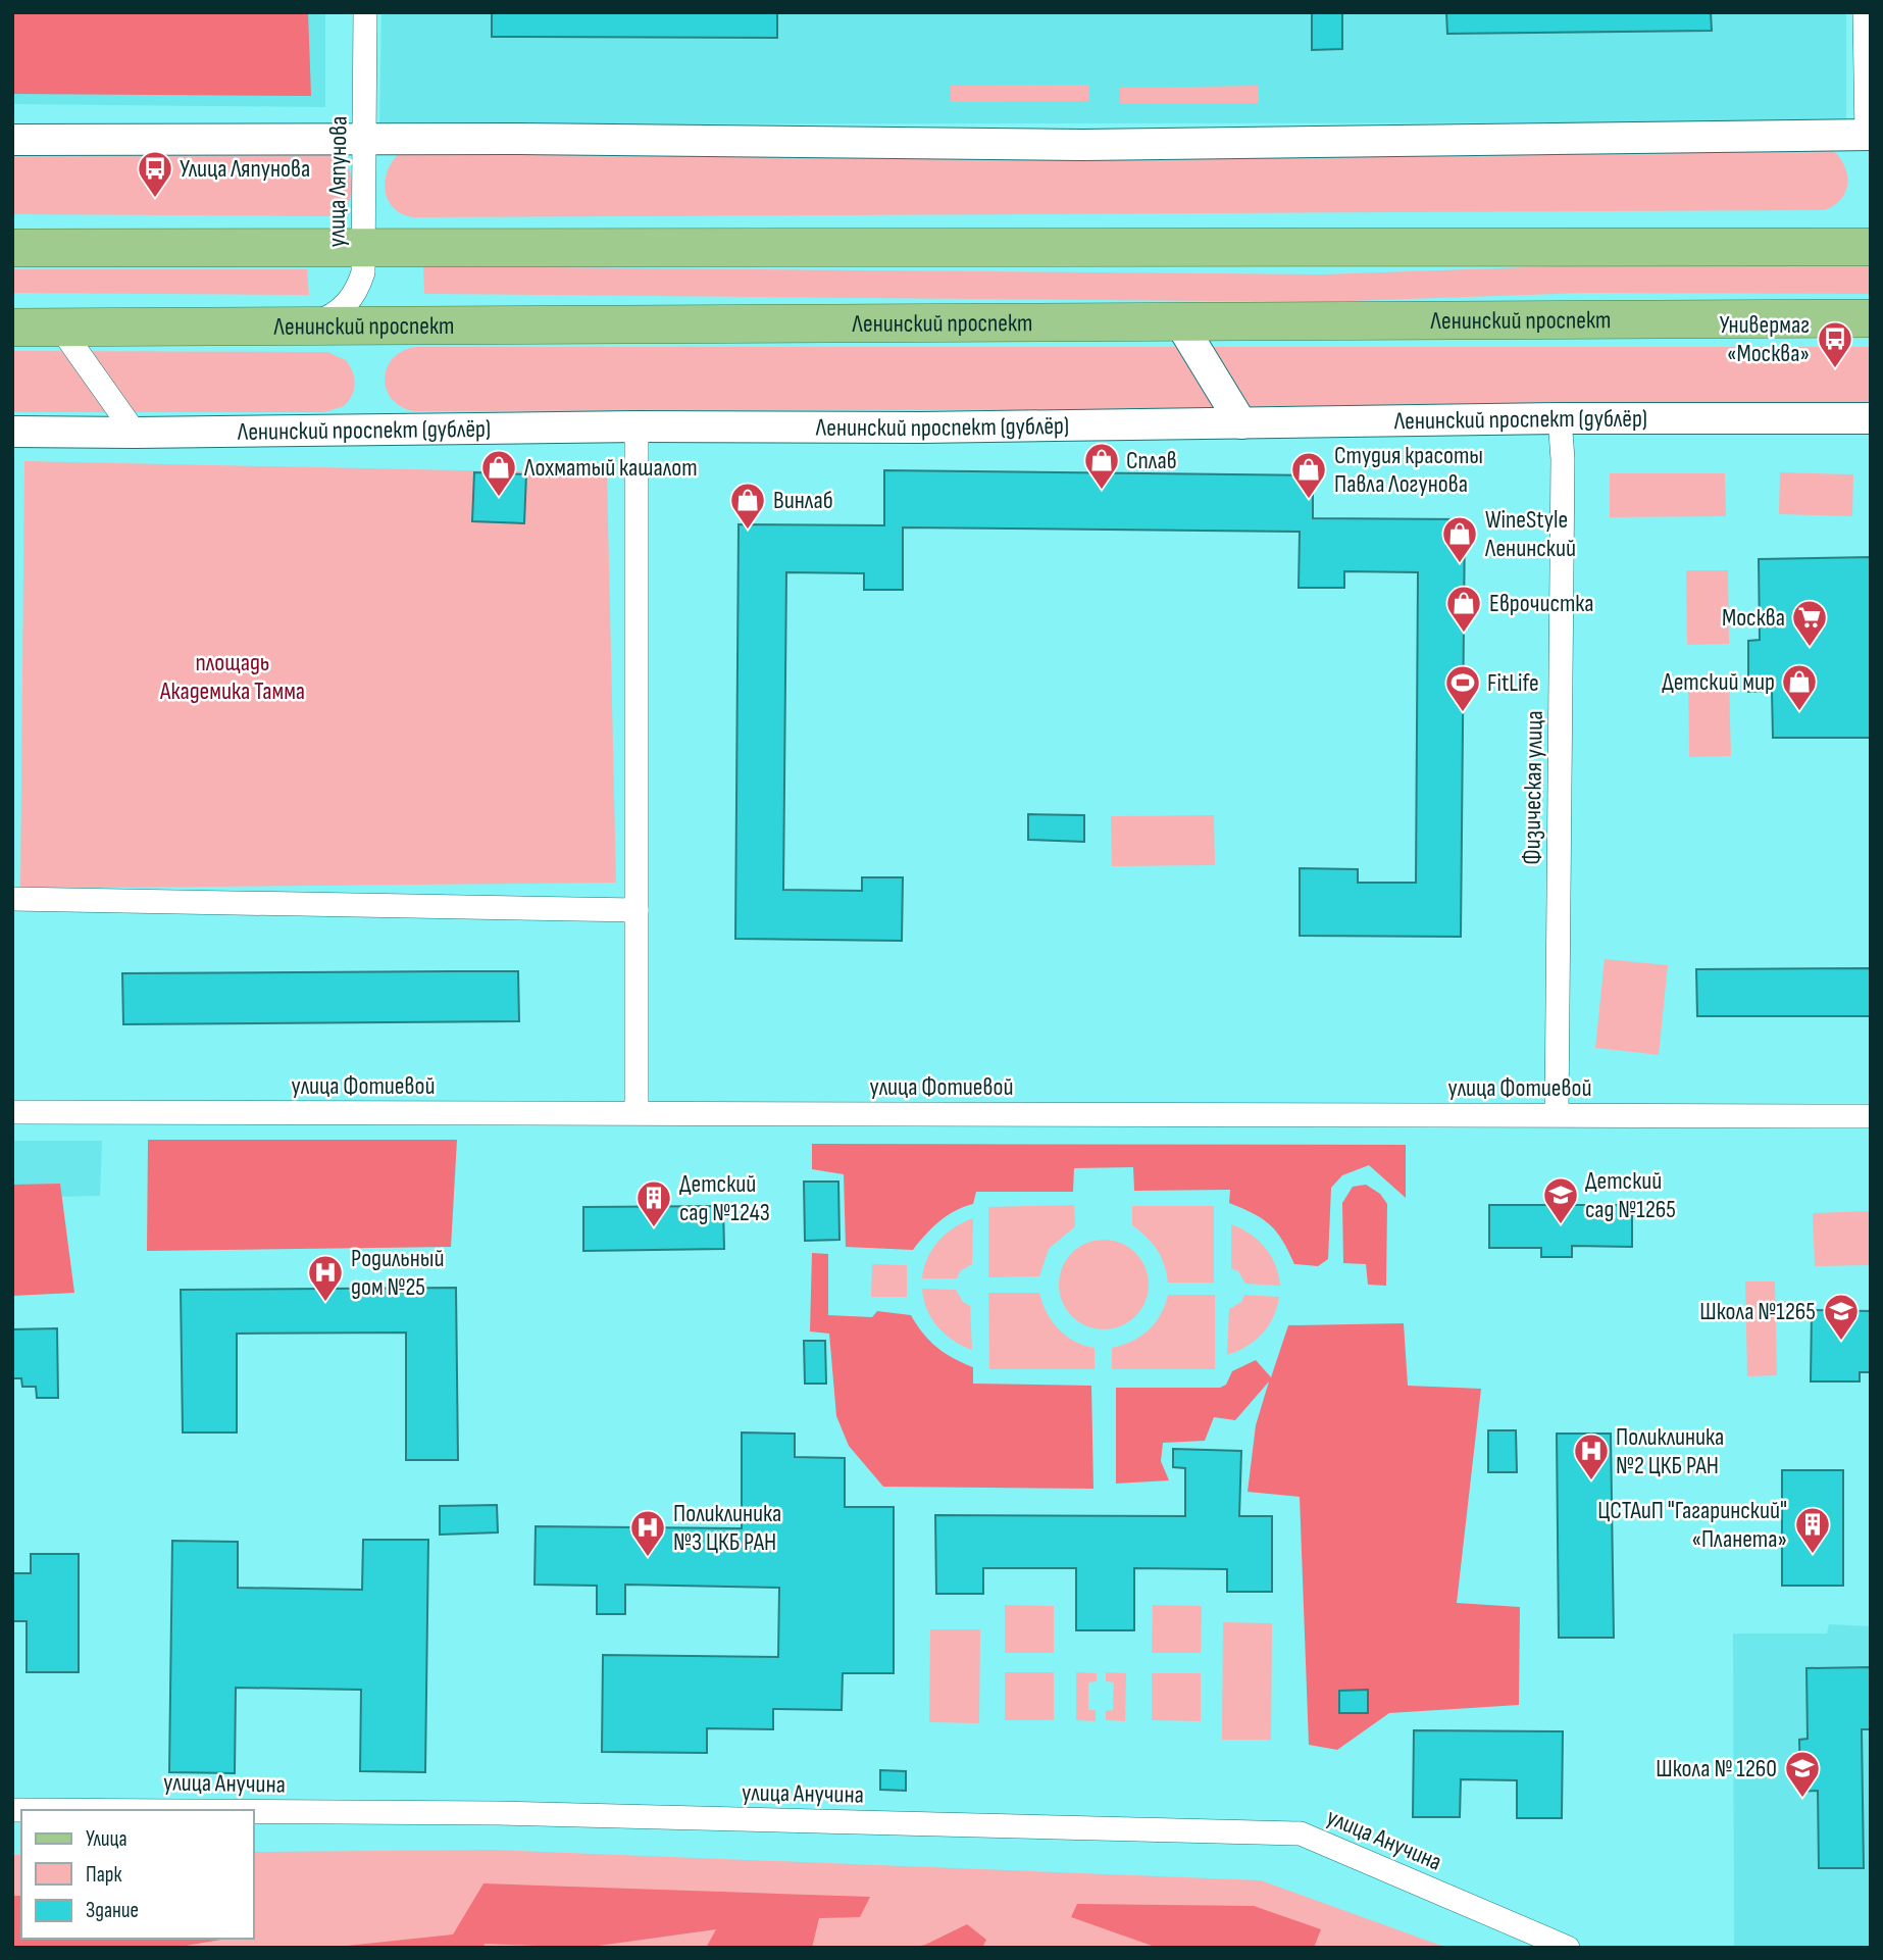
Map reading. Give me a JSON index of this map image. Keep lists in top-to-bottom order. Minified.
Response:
{"streets":{"main road":["Ленинский проспект"],"street":["улица Ляпунова","Ленинский проспект (дублёр)","Физическая улица","улица Фотиевой","улица Анучина"]},"crossings":[["улица Ляпунова","Ленинский проспект"],["Ленинский проспект (дублёр)","Физическая улица"],["Физическая улица","улица Фотиевой"]],"parks":["площадь Академика Тамма"],"places":{"bus stop":["Улица Ляпунова","Универмаг «Москва»"],"shop":["Сплав","Лохматый кашалот","Студия красоты Павла Логунова","Винлаб","WineStyle Ленинский","Еврочистка","Детский мир"],"supermarket":["Москва"],"sports":["FitLife"],"school or university":["Детский сад №1265","Школа №1265","Школа № 1260"],"building":["Детский сад №1243","ЦСТАиП \"Гагаринский\" «Планета»"],"hospital":["Родильный дом №25","Поликлиника №2 ЦКБ РАН","Поликлиника №3 ЦКБ РАН"]},"legend":["Улица","Парк","Здание"]}
